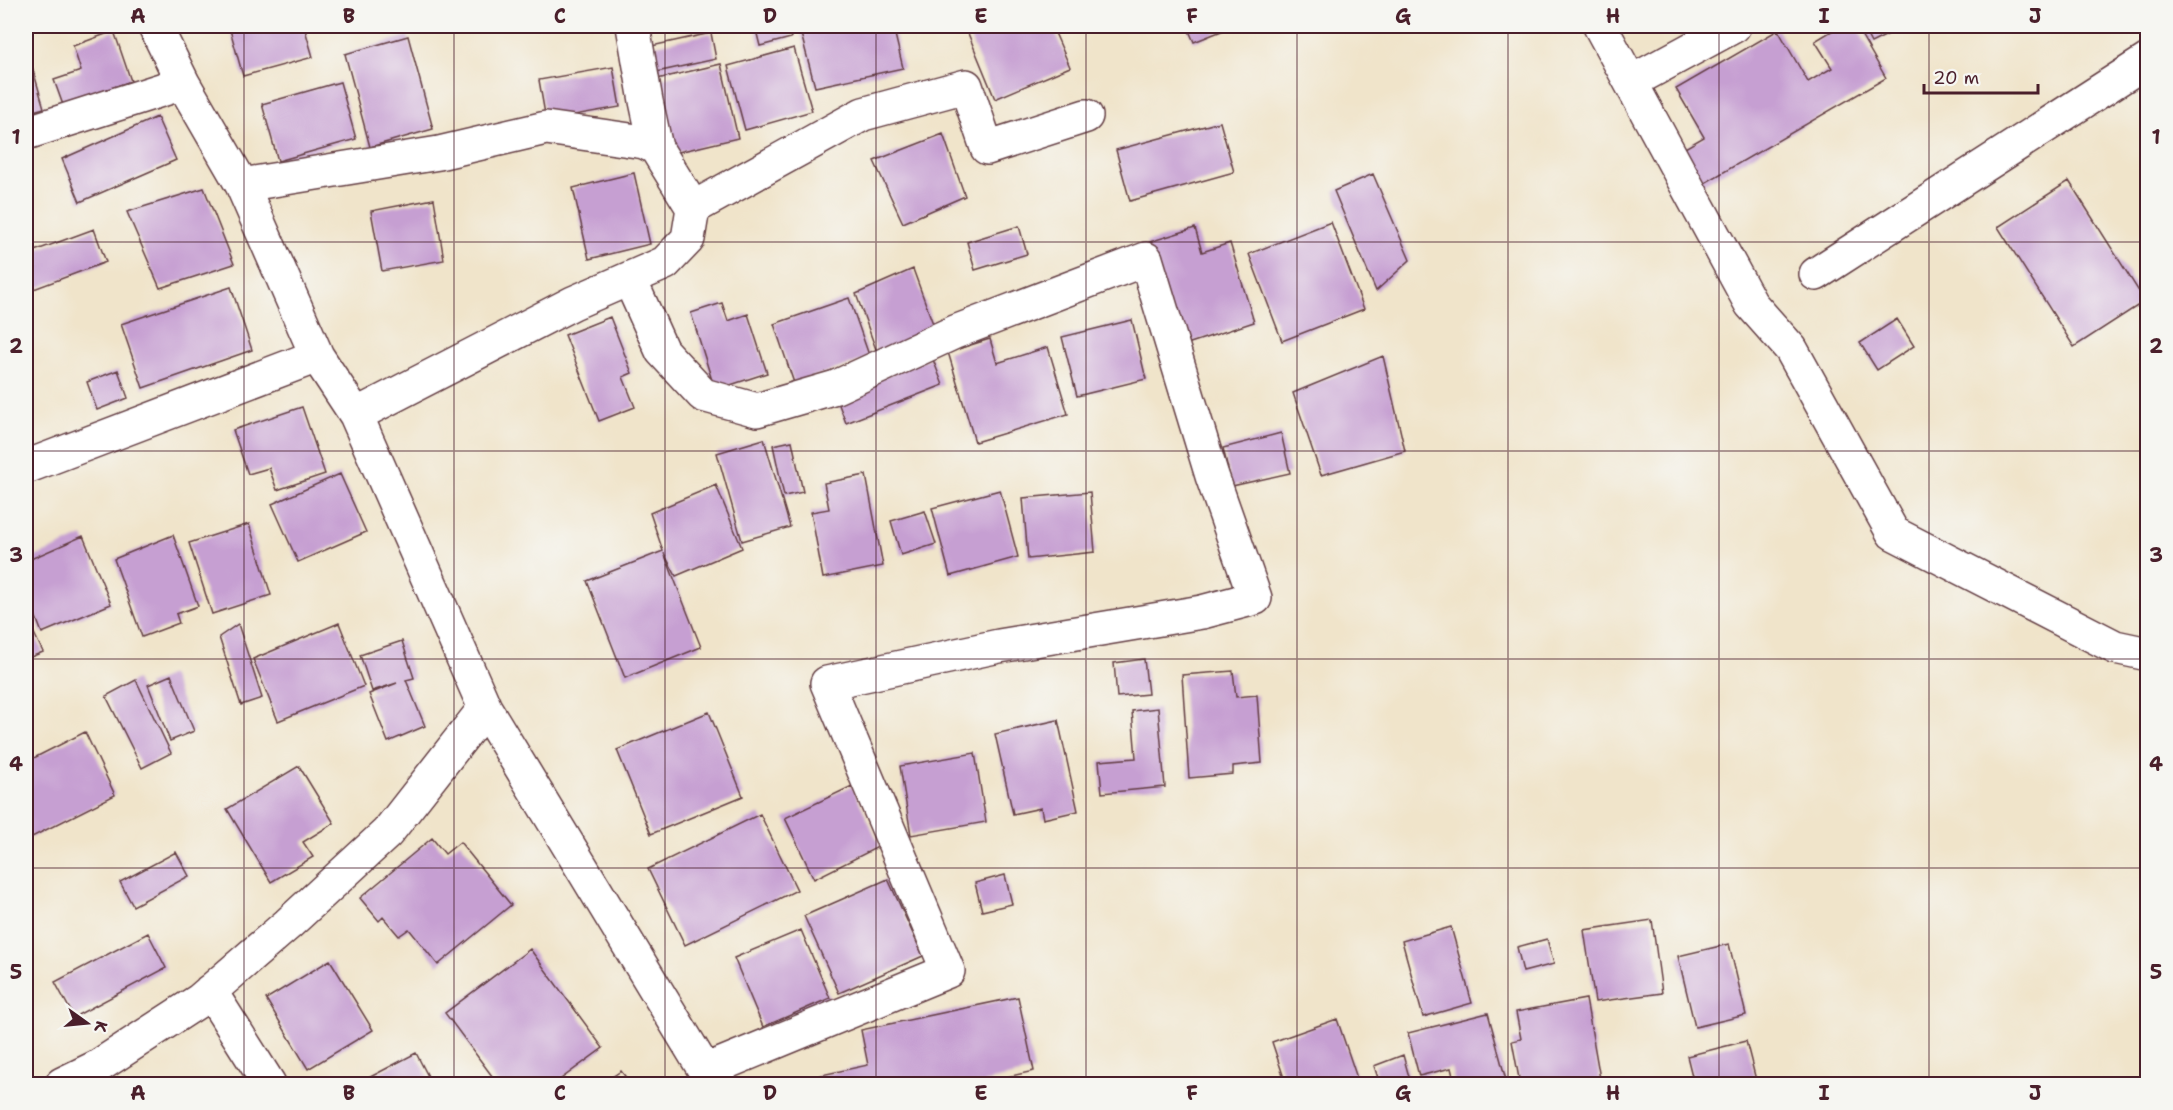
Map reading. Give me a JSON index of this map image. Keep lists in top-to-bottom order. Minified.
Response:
{"scale_bar":"20 m","north":"right","grid":{"columns":["A","B","C","D","E","F","G","H","I","J"],"rows":["1","2","3","4","5"]}}
